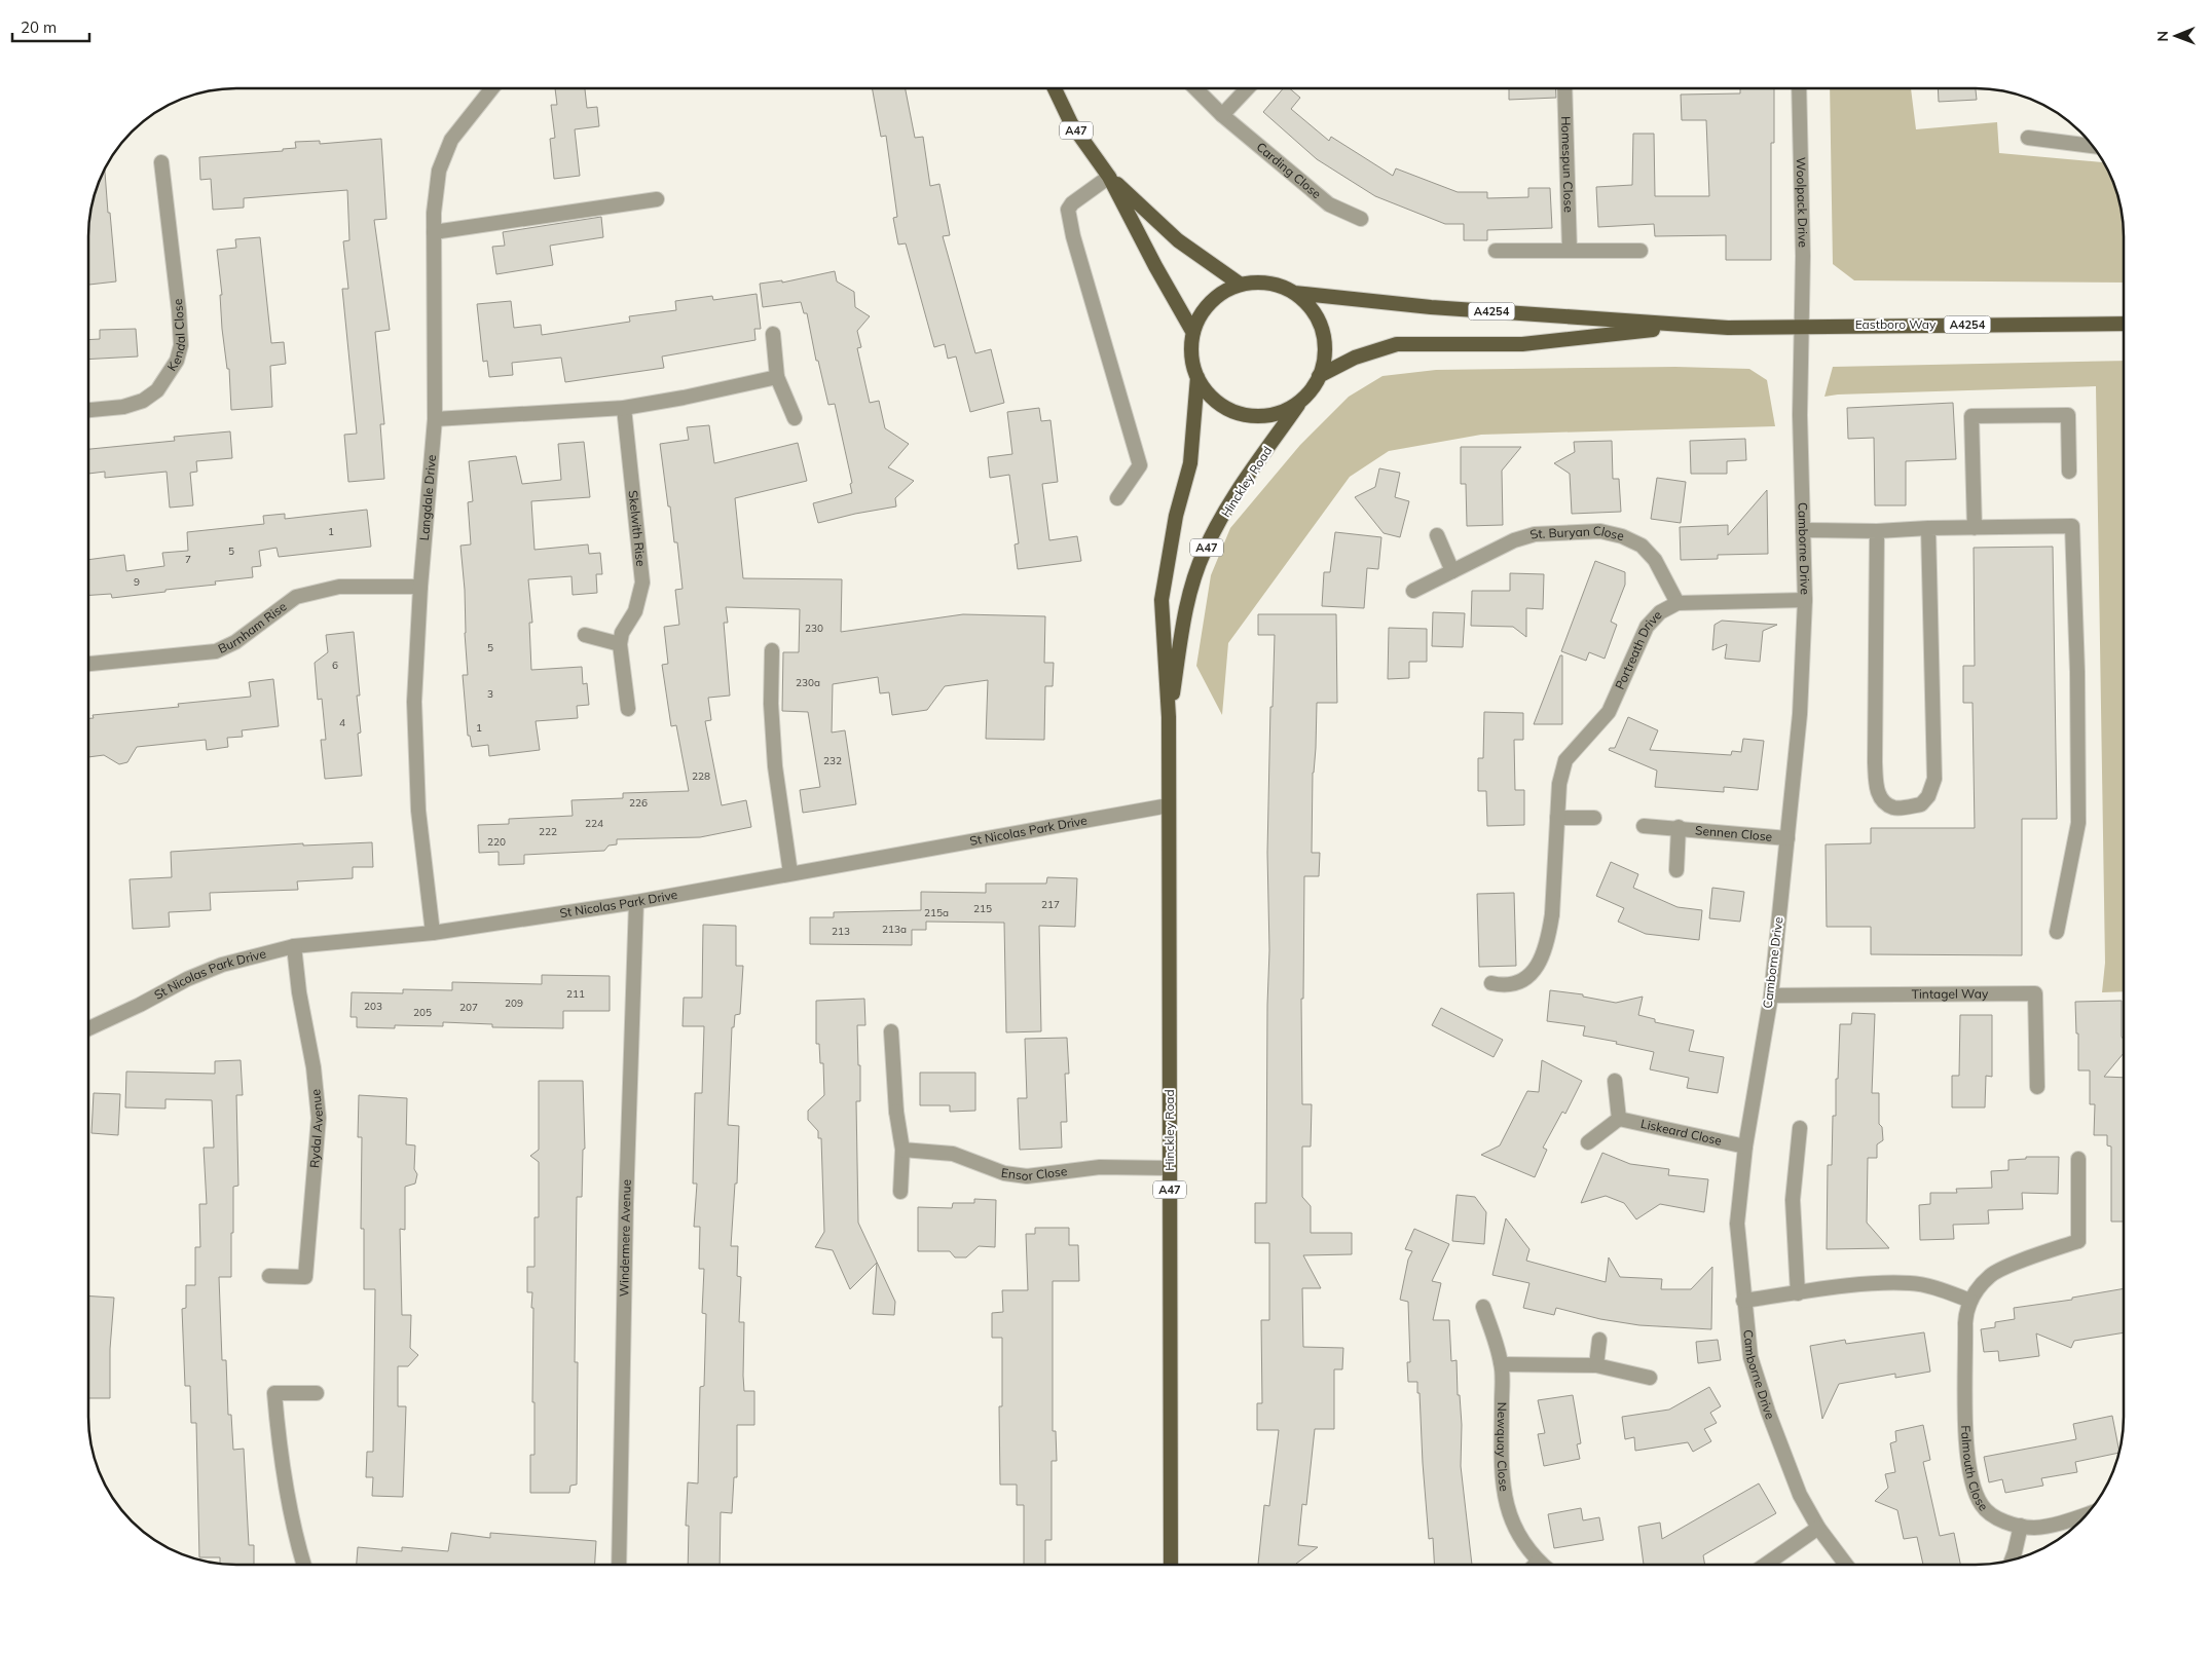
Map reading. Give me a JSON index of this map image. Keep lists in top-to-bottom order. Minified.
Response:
{"streets":{"main road":["A47","A4254","Eastboro Way","Hinckley Road"],"street":["Homespun Close","Carding Close","Woolpack Drive","Kendal Close","Langdale Drive","Skelwith Rise","St. Buryan Close","Camborne Drive","Burnham Rise","Portreath Drive","St Nicolas Park Drive","Sennen Close","Tintagel Way","Rydal Avenue","Liskeard Close","Ensor Close","Windermere Avenue","Newquay Close","Falmouth Close"]},"crossings":[["A47","A4254"],["A47","Hinckley Road"],["Woolpack Drive","Eastboro Way"],["Woolpack Drive","Camborne Drive"],["A4254","Eastboro Way"],["A4254","Hinckley Road"],["Eastboro Way","Camborne Drive"],["Hinckley Road","St Nicolas Park Drive"],["Hinckley Road","Ensor Close"],["Langdale Drive","Burnham Rise"],["Langdale Drive","St Nicolas Park Drive"],["St. Buryan Close","Portreath Drive"],["Camborne Drive","Portreath Drive"],["Camborne Drive","Sennen Close"],["Camborne Drive","Tintagel Way"],["Camborne Drive","Liskeard Close"],["St Nicolas Park Drive","Rydal Avenue"],["St Nicolas Park Drive","Windermere Avenue"]],"house_numbers":["1","5","7","9","230","5","6","230a","3","4","1","232","228","226","224","222","220","217","215","215a","213a","213","211","209","203","207","205"],"scale_bar":"20 m","north":"left"}
